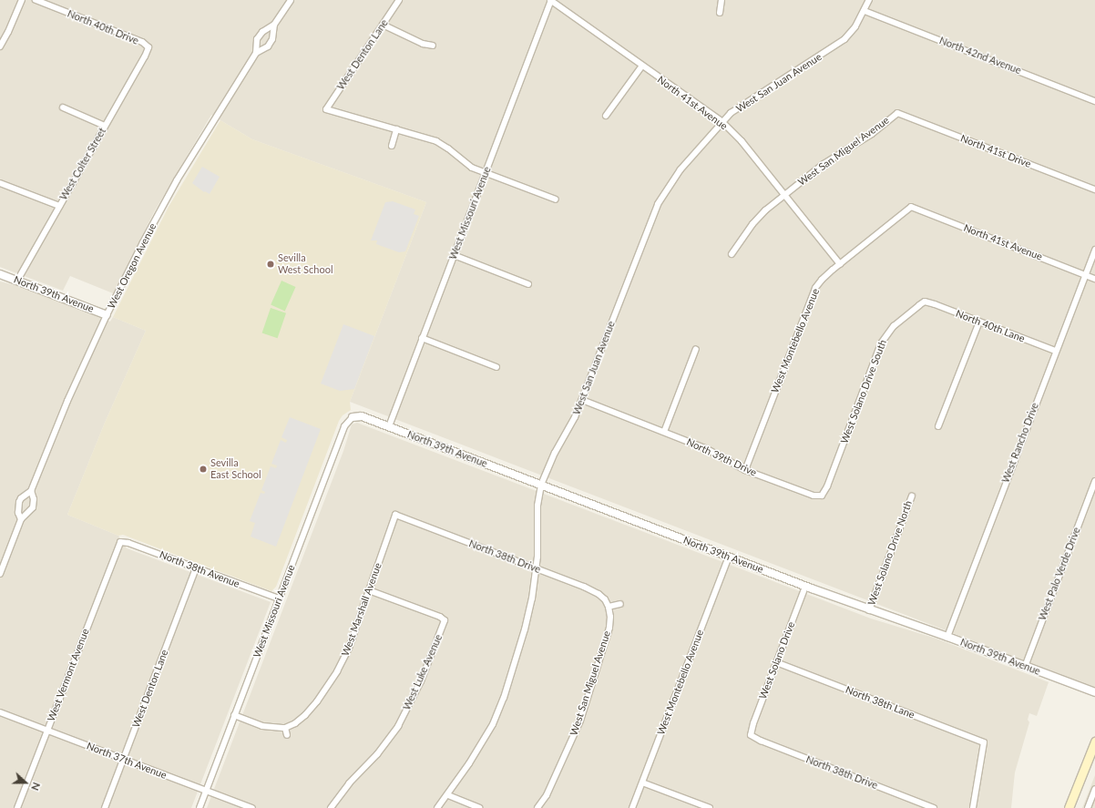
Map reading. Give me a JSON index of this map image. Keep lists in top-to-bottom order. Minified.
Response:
{"streets":{"street":["North 40th Drive","West Denton Lane","North 42nd Avenue","West San Juan Avenue","North 41st Avenue","West San Miguel Avenue","North 41st Drive","West Colter Street","West Missouri Avenue","West Oregon Avenue","North 39th Avenue","North 40th Lane","West Montebello Avenue","West Solano Drive South","West Rancho Drive","North 39th Drive","West Solano Drive North","North 38th Drive","North 38th Avenue","West Palo Verde Drive","West Marshall Avenue","West Solano Drive","West Luke Avenue","West Vermont Avenue","North 38th Lane","North 37th Avenue"]},"crossings":[["North 40th Drive","West Colter Street"],["West Denton Lane","North 38th Avenue"],["West Denton Lane","North 37th Avenue"],["North 42nd Avenue","West San Juan Avenue"],["West San Juan Avenue","North 41st Avenue"],["West San Juan Avenue","North 39th Avenue"],["West San Juan Avenue","North 39th Drive"],["West San Juan Avenue","North 38th Drive"],["North 41st Avenue","West San Miguel Avenue"],["North 41st Avenue","West Missouri Avenue"],["North 41st Avenue","West Montebello Avenue"],["North 41st Avenue","West Rancho Drive"],["West San Miguel Avenue","North 41st Drive"],["West San Miguel Avenue","North 38th Drive"],["West Colter Street","North 39th Avenue"],["West Missouri Avenue","North 39th Avenue"],["West Missouri Avenue","North 38th Avenue"],["West Missouri Avenue","North 37th Avenue"],["West Oregon Avenue","North 39th Avenue"],["North 39th Avenue","West Montebello Avenue"],["North 39th Avenue","West Rancho Drive"],["North 39th Avenue","West Solano Drive North"],["North 39th Avenue","West Palo Verde Drive"],["North 39th Avenue","West Solano Drive"],["North 40th Lane","West Solano Drive South"],["North 40th Lane","West Rancho Drive"],["West Montebello Avenue","North 39th Drive"],["West Solano Drive South","North 39th Drive"],["North 38th Drive","West Marshall Avenue"],["North 38th Drive","West Solano Drive"],["North 38th Avenue","West Vermont Avenue"],["West Marshall Avenue","West Luke Avenue"],["West Solano Drive","North 38th Lane"],["West Vermont Avenue","North 37th Avenue"]],"places":["Sevilla West School","Sevilla East School"],"north":"right"}
